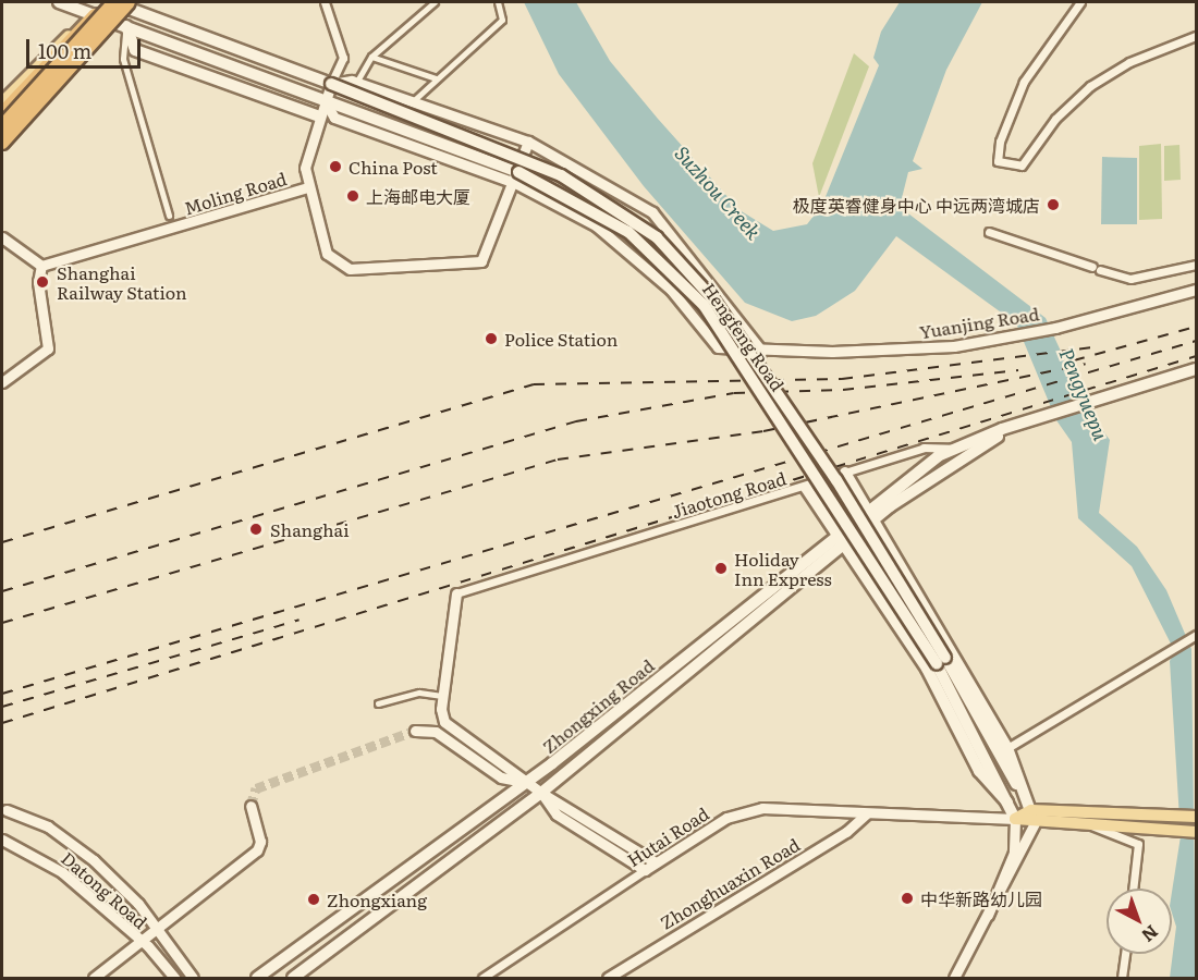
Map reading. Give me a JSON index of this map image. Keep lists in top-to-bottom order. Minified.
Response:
{"streets":{"main road":["Hengfeng Road","Jiaotong Road","Zhongxing Road","Hutai Road"],"street":["Moling Road","Yuanjing Road","Zhonghuaxin Road","Datong Road"]},"crossings":[["Moling Road","Yuanjing Road"],["Yuanjing Road","Hengfeng Road"],["Hengfeng Road","Jiaotong Road"],["Hengfeng Road","Zhongxing Road"],["Hengfeng Road","Hutai Road"],["Jiaotong Road","Zhongxing Road"],["Hutai Road","Zhonghuaxin Road"]],"water":["Suzhou Creek","Pengyuepu"],"places":["China Post","上海邮电大厦","极度英睿健身中心 中远两湾城店","Shanghai Railway Station","Police Station","Shanghai","Holiday Inn Express","中华新路幼儿园","Zhongxiang"],"scale_bar":"100 m","north":"bottom right"}
